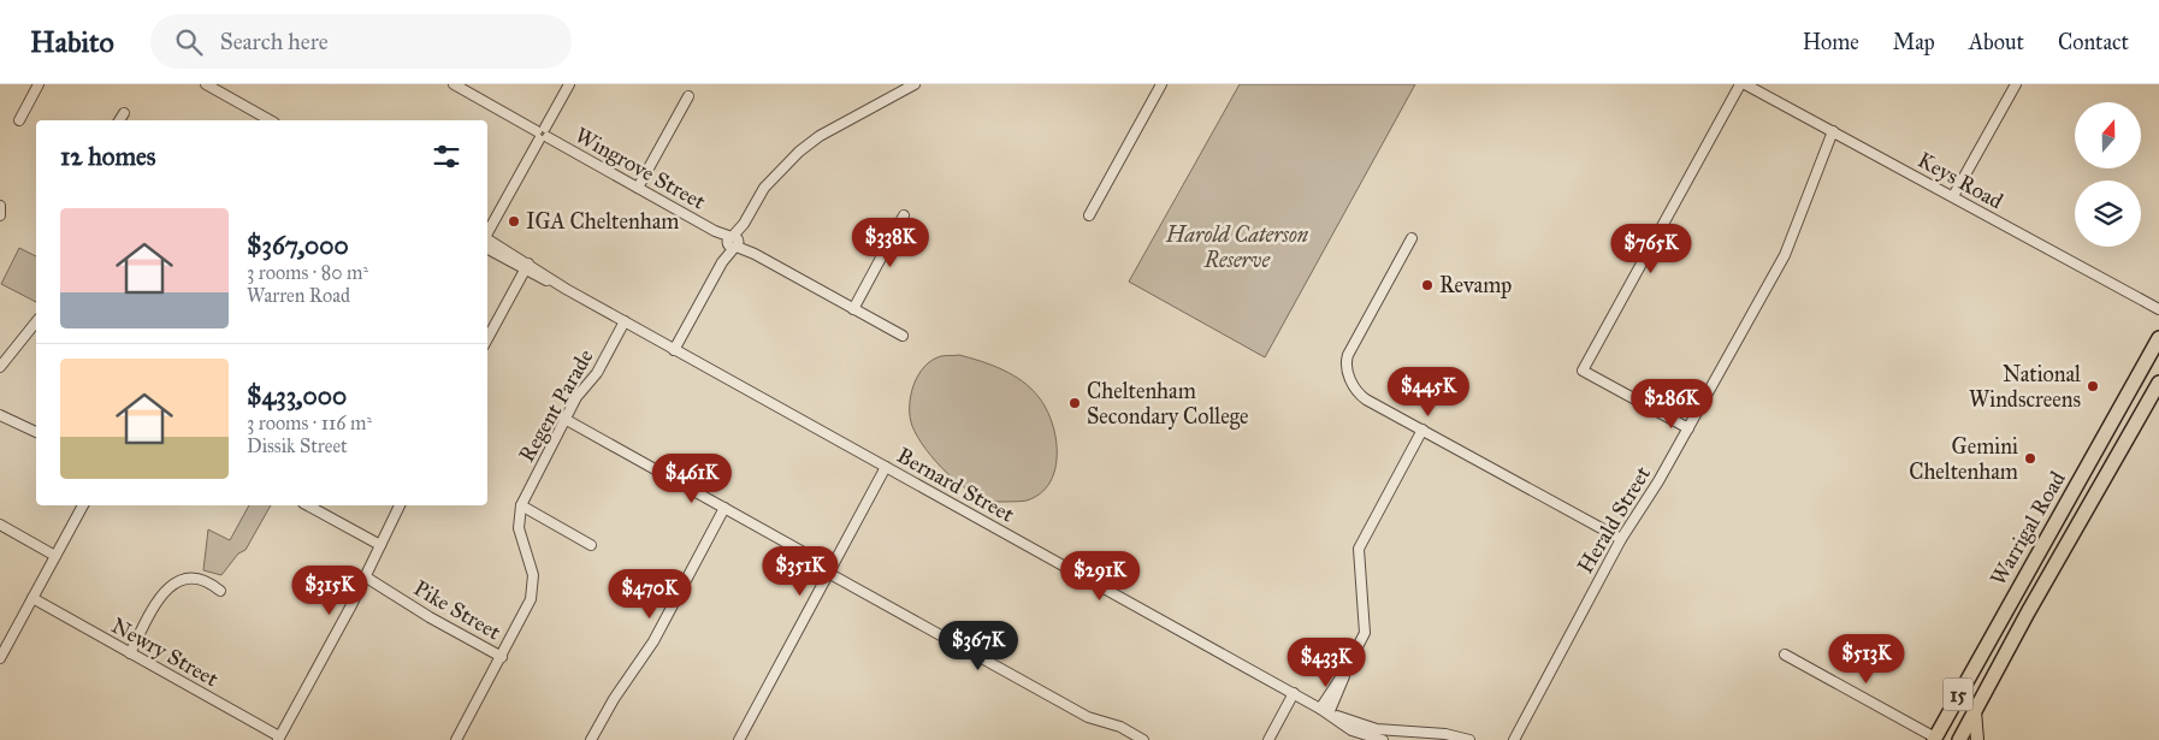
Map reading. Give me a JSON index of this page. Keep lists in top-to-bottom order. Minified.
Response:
{"streets":{"highway":["Warrigal Road","15"],"street":["Wingrove Street","Keys Road","Regent Parade","Bernard Street","Herald Street","Pike Street","Newry Street"]},"crossings":[["Keys Road","Herald Street"],["Regent Parade","Bernard Street"],["Regent Parade","Pike Street"]],"parks":["Harold Caterson Reserve"],"places":["IGA Cheltenham","Revamp","National Windscreens","Cheltenham Secondary College","Gemini Cheltenham"],"north":"top","page":{"header":"Habito","search":"Search here","nav":["Home","Map","About","Contact"],"heading":"12 homes","list":[{"name":"$367,000","note":"3 rooms · 80 m² · Warren Road"},{"name":"$433,000","note":"3 rooms · 116 m² · Dissik Street"}],"price":["$338K","$765K","$445K","$286K","$461K","$351K","$291K","$315K","$470K","$367K","$513K","$433K"]}}
